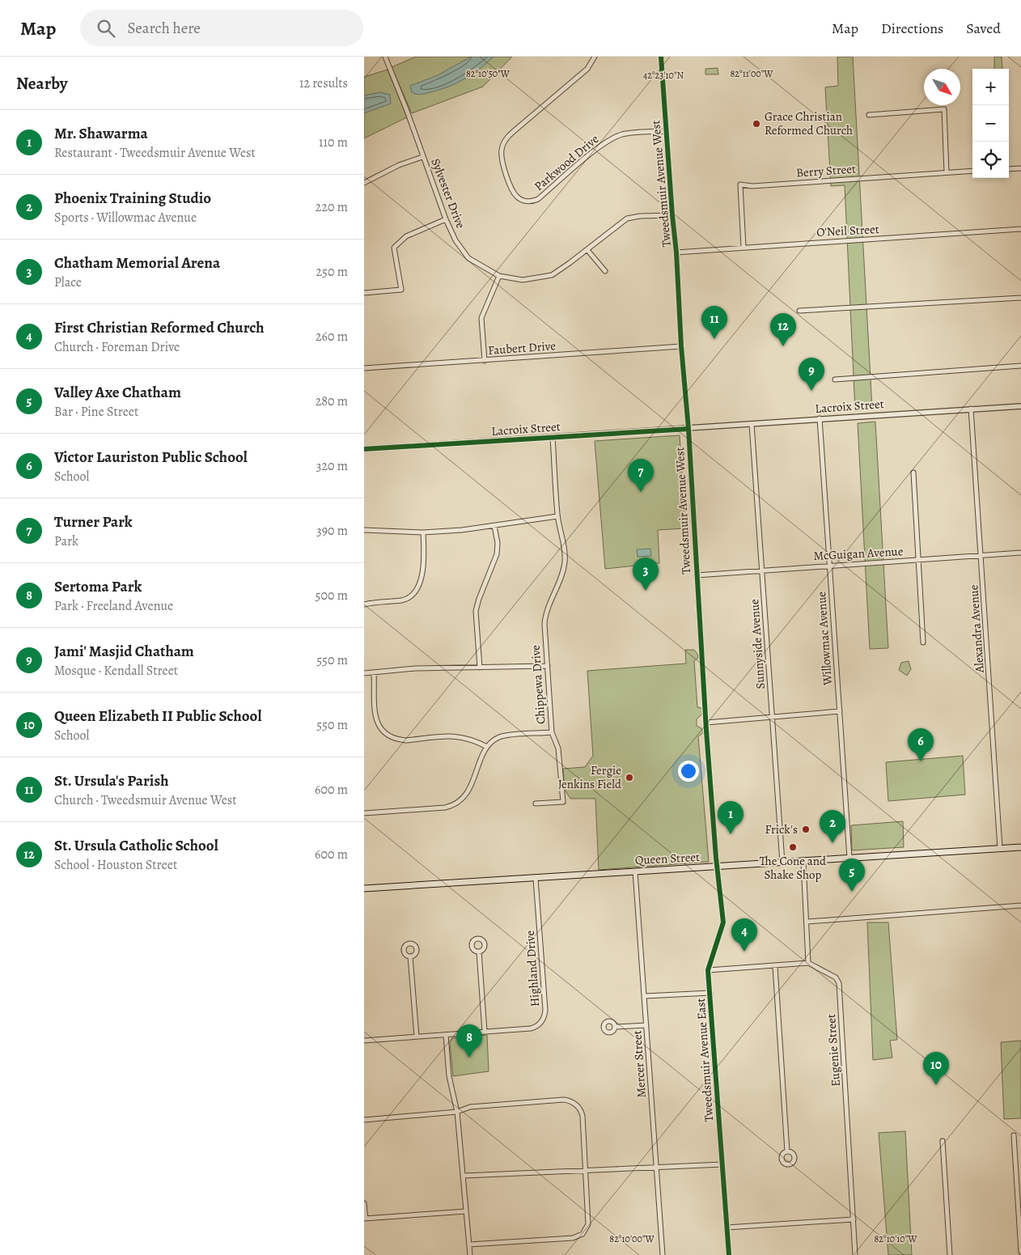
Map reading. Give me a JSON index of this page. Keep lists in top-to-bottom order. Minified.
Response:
{"streets":{"main road":["Queen Street"],"street":["Parkwood Drive","Berry Street","Tweedsmuir Avenue West","Sylvester Drive","O'Neil Street","Faubert Drive","Lacroix Street","McGuigan Avenue","Alexandra Avenue","Willowmac Avenue","Sunnyside Avenue","Chippewa Drive","Highland Drive","Eugenie Street","Tweedsmuir Avenue East","Mercer Street"]},"crossings":[["Parkwood Drive","Tweedsmuir Avenue West"],["Berry Street","O'Neil Street"],["Tweedsmuir Avenue West","Sylvester Drive"],["Tweedsmuir Avenue West","O'Neil Street"],["Tweedsmuir Avenue West","Faubert Drive"],["Tweedsmuir Avenue West","Lacroix Street"],["Tweedsmuir Avenue West","McGuigan Avenue"],["Tweedsmuir Avenue West","Queen Street"],["Tweedsmuir Avenue West","Tweedsmuir Avenue East"],["Lacroix Street","Alexandra Avenue"],["Lacroix Street","Willowmac Avenue"],["Lacroix Street","Sunnyside Avenue"],["Lacroix Street","Chippewa Drive"],["McGuigan Avenue","Alexandra Avenue"],["McGuigan Avenue","Willowmac Avenue"],["McGuigan Avenue","Sunnyside Avenue"],["Alexandra Avenue","Queen Street"],["Willowmac Avenue","Queen Street"],["Sunnyside Avenue","Queen Street"],["Queen Street","Highland Drive"],["Queen Street","Tweedsmuir Avenue East"],["Queen Street","Mercer Street"]],"places":["Grace Christian Reformed Church","Fergie Jenkins Field","Frick's","The Cone and Shake Shop"],"north":"bottom right","page":{"header":"Map","search":"Search here","nav":["Map","Directions","Saved"],"heading":["Nearby","12 results"],"map_buttons":["+","−"],"list":[{"mark":"1","name":"Mr. Shawarma","note":"Restaurant · Tweedsmuir Avenue West","value":"110 m"},{"mark":"2","name":"Phoenix Training Studio","note":"Sports · Willowmac Avenue","value":"220 m"},{"mark":"3","name":"Chatham Memorial Arena","note":"Place","value":"250 m"},{"mark":"4","name":"First Christian Reformed Church","note":"Church · Foreman Drive","value":"260 m"},{"mark":"5","name":"Valley Axe Chatham","note":"Bar · Pine Street","value":"280 m"},{"mark":"6","name":"Victor Lauriston Public School","note":"School","value":"320 m"},{"mark":"7","name":"Turner Park","note":"Park","value":"390 m"},{"mark":"8","name":"Sertoma Park","note":"Park · Freeland Avenue","value":"500 m"},{"mark":"9","name":"Jami' Masjid Chatham","note":"Mosque · Kendall Street","value":"550 m"},{"mark":"10","name":"Queen Elizabeth II Public School","note":"School","value":"550 m"},{"mark":"11","name":"St. Ursula's Parish","note":"Church · Tweedsmuir Avenue West","value":"600 m"},{"mark":"12","name":"St. Ursula Catholic School","note":"School · Houston Street","value":"600 m"}],"pins":["11","12","9","7","3","6","1","2","5","4","8","10"]},"coordinates":["82°10'50\"W","82°11'00\"W","42°23'10\"N","82°10'00\"W","82°10'10\"W"]}
